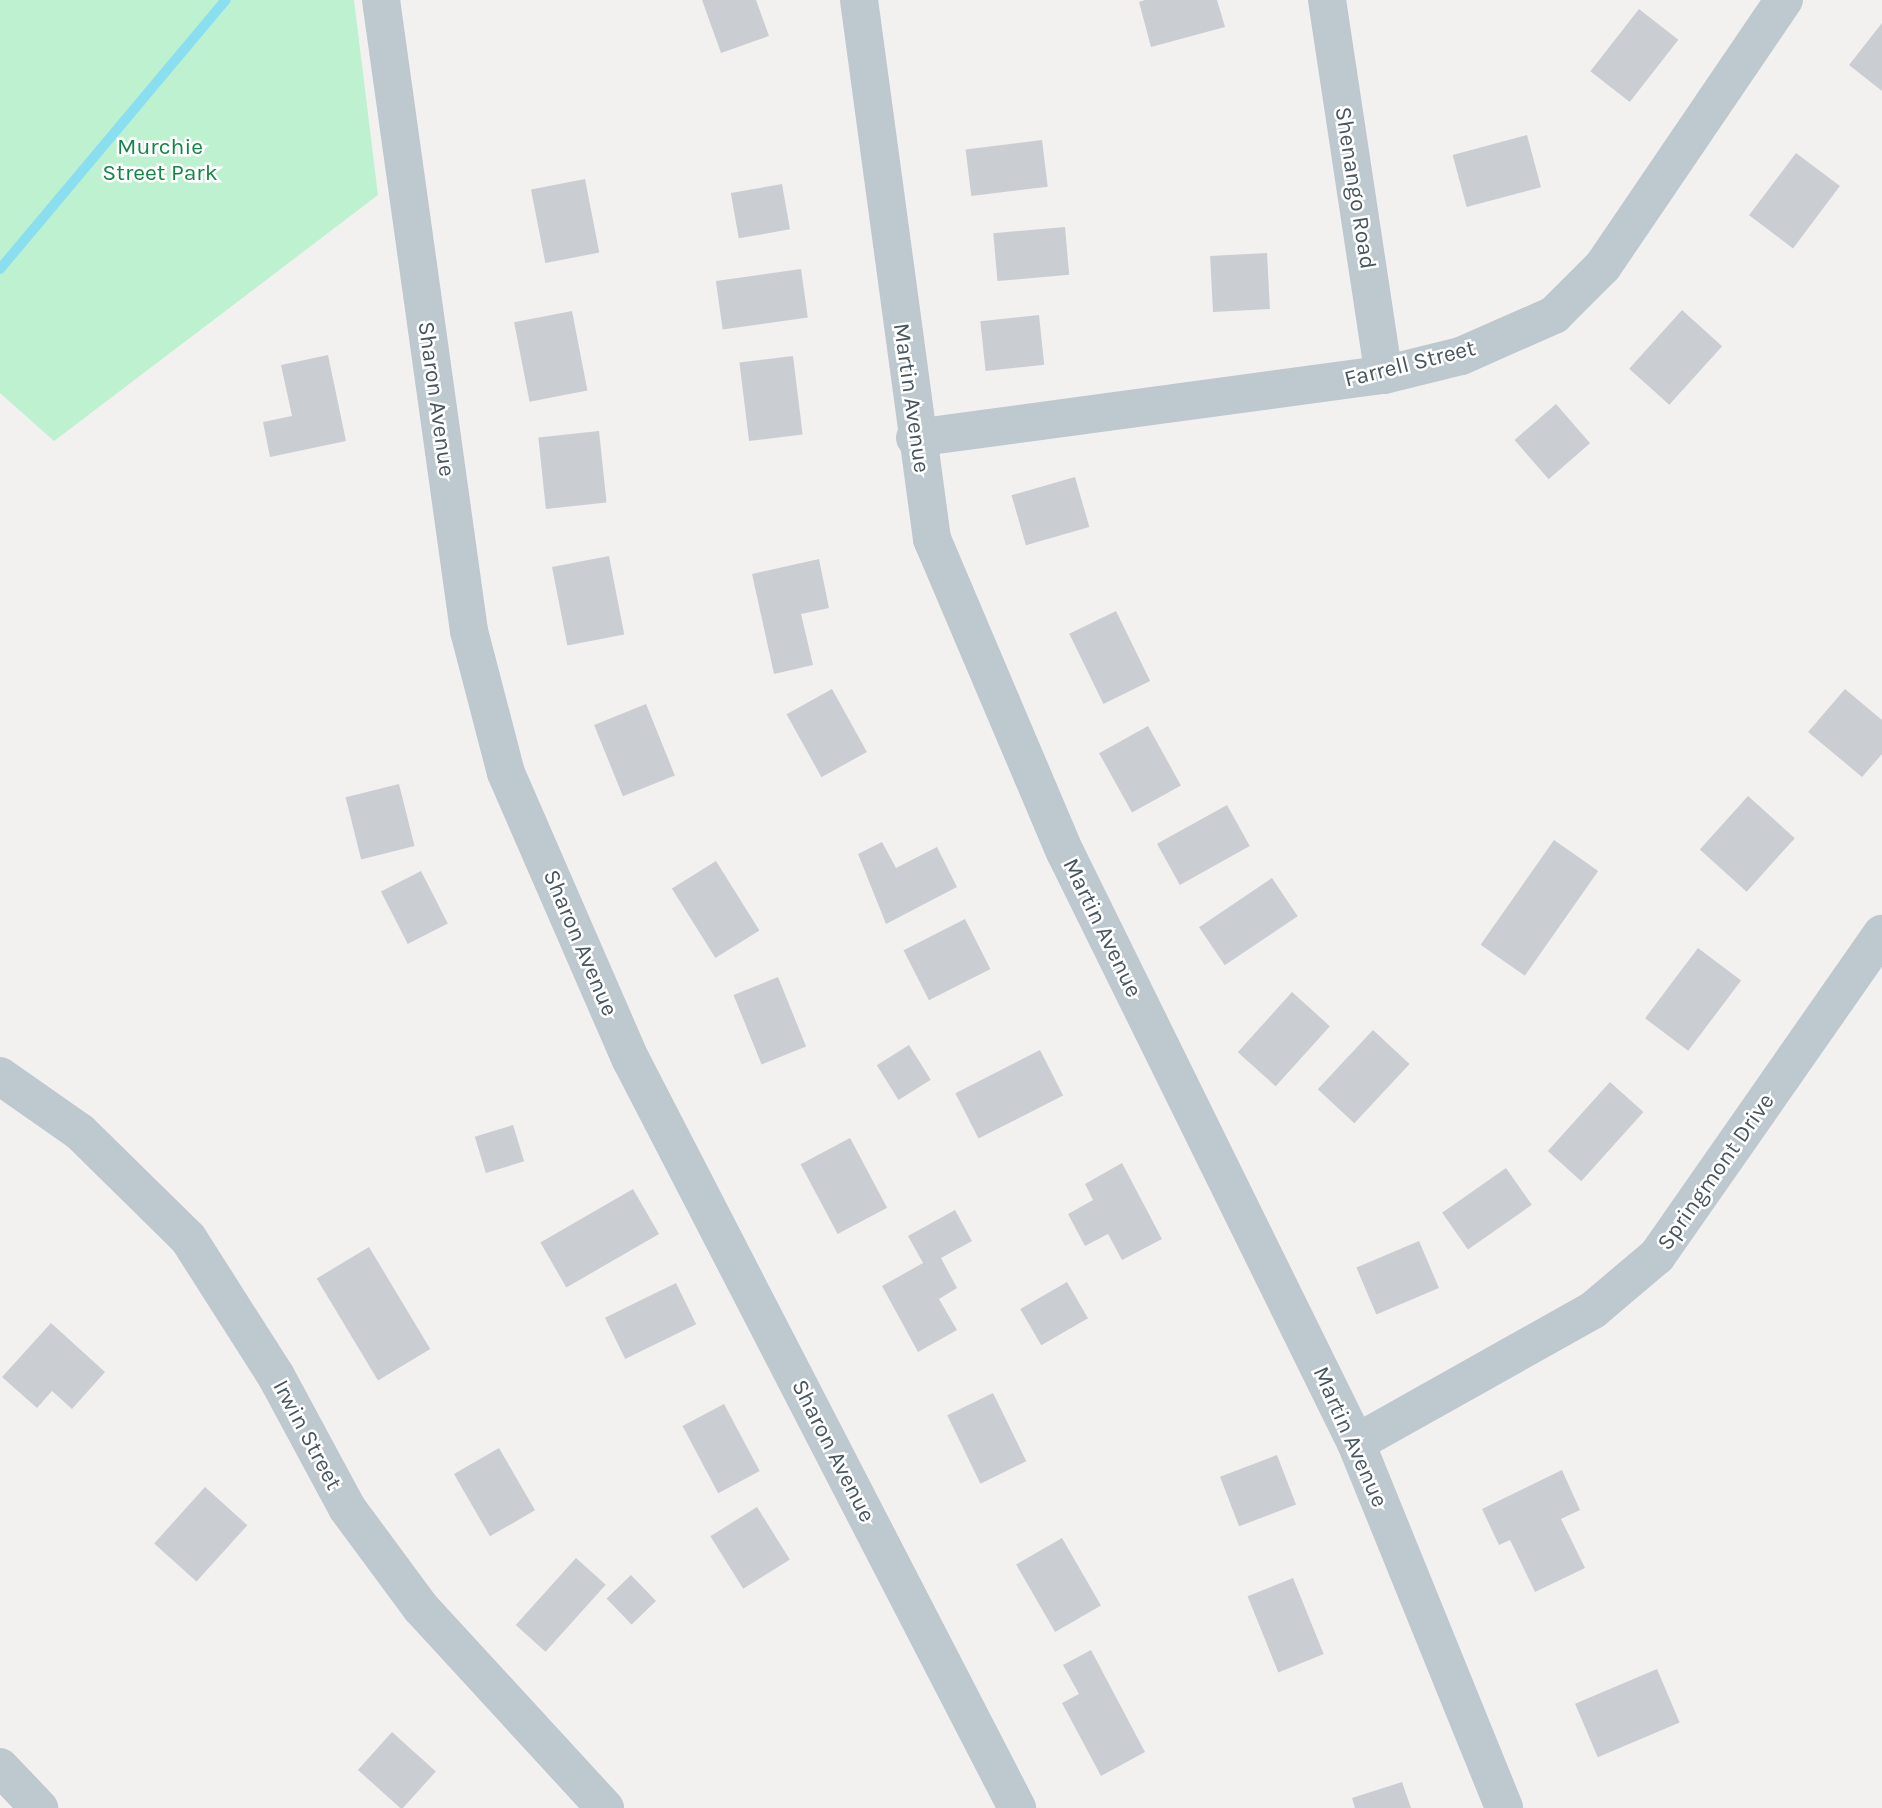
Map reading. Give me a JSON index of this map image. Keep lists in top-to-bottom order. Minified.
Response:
{"streets":{"street":["Shenango Road","Farrell Street","Martin Avenue","Sharon Avenue","Springmont Drive","Irwin Street"]},"crossings":[["Shenango Road","Farrell Street"],["Farrell Street","Martin Avenue"],["Martin Avenue","Springmont Drive"]],"parks":["Murchie Street Park"]}
